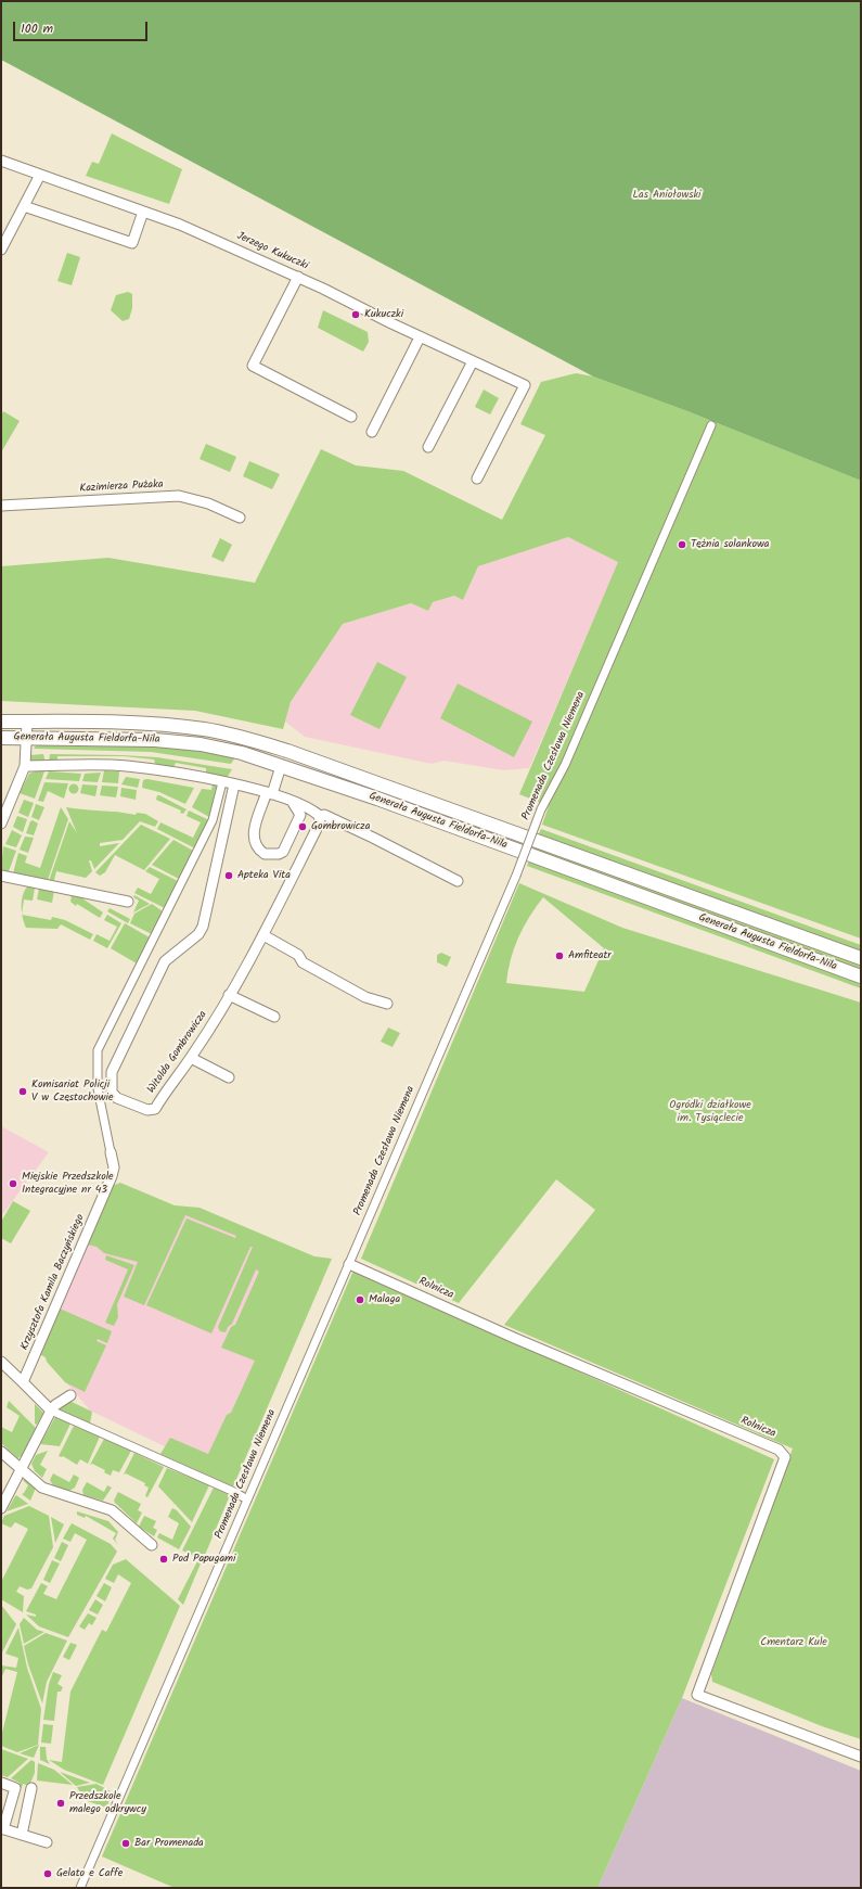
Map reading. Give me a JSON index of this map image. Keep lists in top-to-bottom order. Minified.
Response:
{"streets":{"street":["Jerzego Kukuczki","Kazimierza Pużaka","Generała Augusta Fieldorfa-Nila","Promenada Czesława Niemena","Witolda Gombrowicza","Krzysztofa Kamila Baczyńskiego","Rolnicza"]},"crossings":[["Promenada Czesława Niemena","Rolnicza"]],"parks":["Las Aniołowski","Ogródki działkowe im. Tysiąclecie","Cmentarz Kule"],"places":["Kukuczki","Tężnia solankowa","Gombrowicza","Apteka Vita","Amfiteatr","Komisariat Policji V w Częstochowie","Miejskie Przedszkole Integracyjne nr 43","Malaga","Pod Papugami","Przedszkole malego odkrywcy","Bar Promenada","Gelato e Caffe"],"scale_bar":"100 m"}
